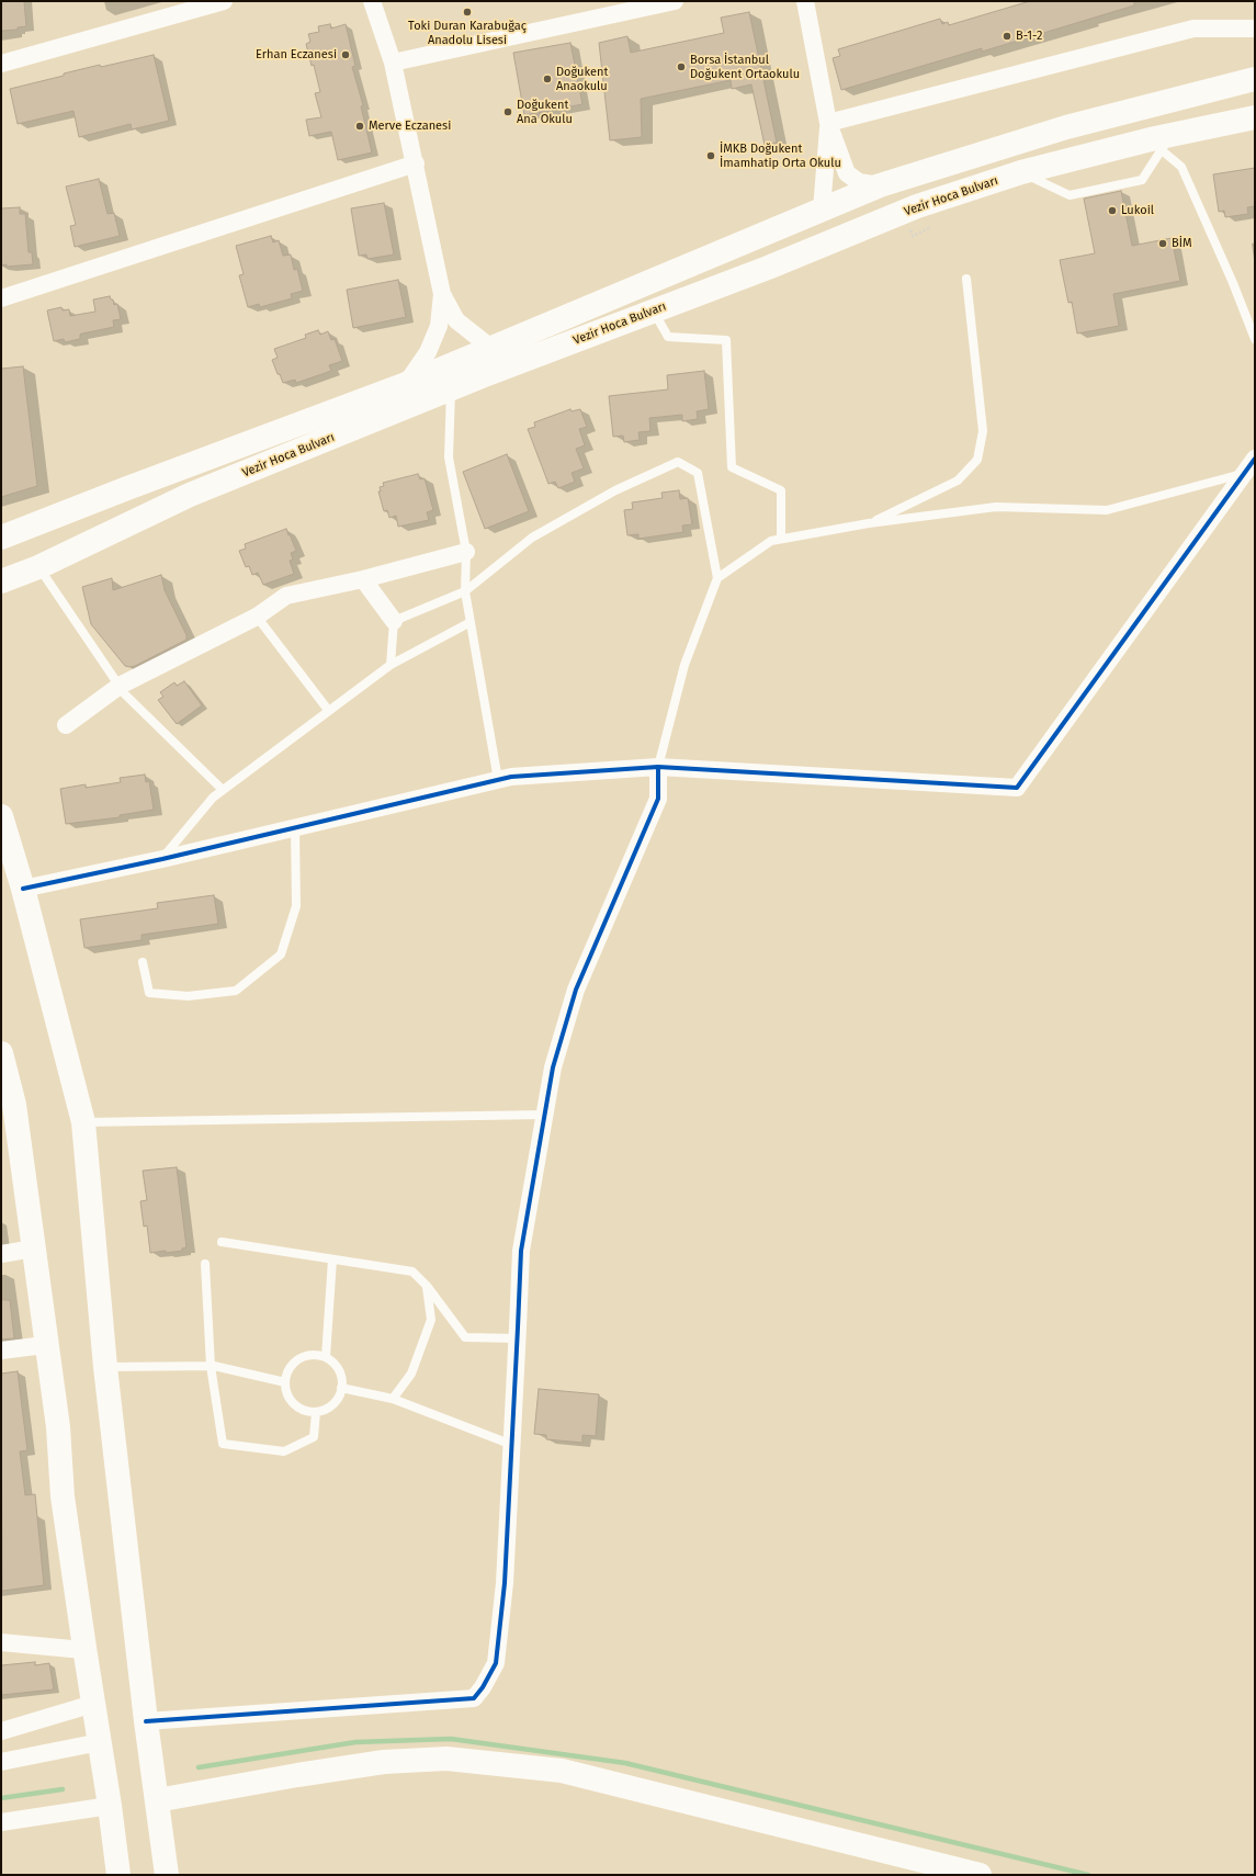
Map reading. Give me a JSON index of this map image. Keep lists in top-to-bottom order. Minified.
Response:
{"streets":{"main road":["Vezir Hoca Bulvarı"]},"places":["Toki Duran Karabuğaç Anadolu Lisesi","B-1-2","Erhan Eczanesi","Borsa İstanbul Doğukent Ortaokulu","Doğukent Anaokulu","Doğukent Ana Okulu","Merve Eczanesi","İMKB Doğukent İmamhatip Orta Okulu","Lukoil","BİM"]}
